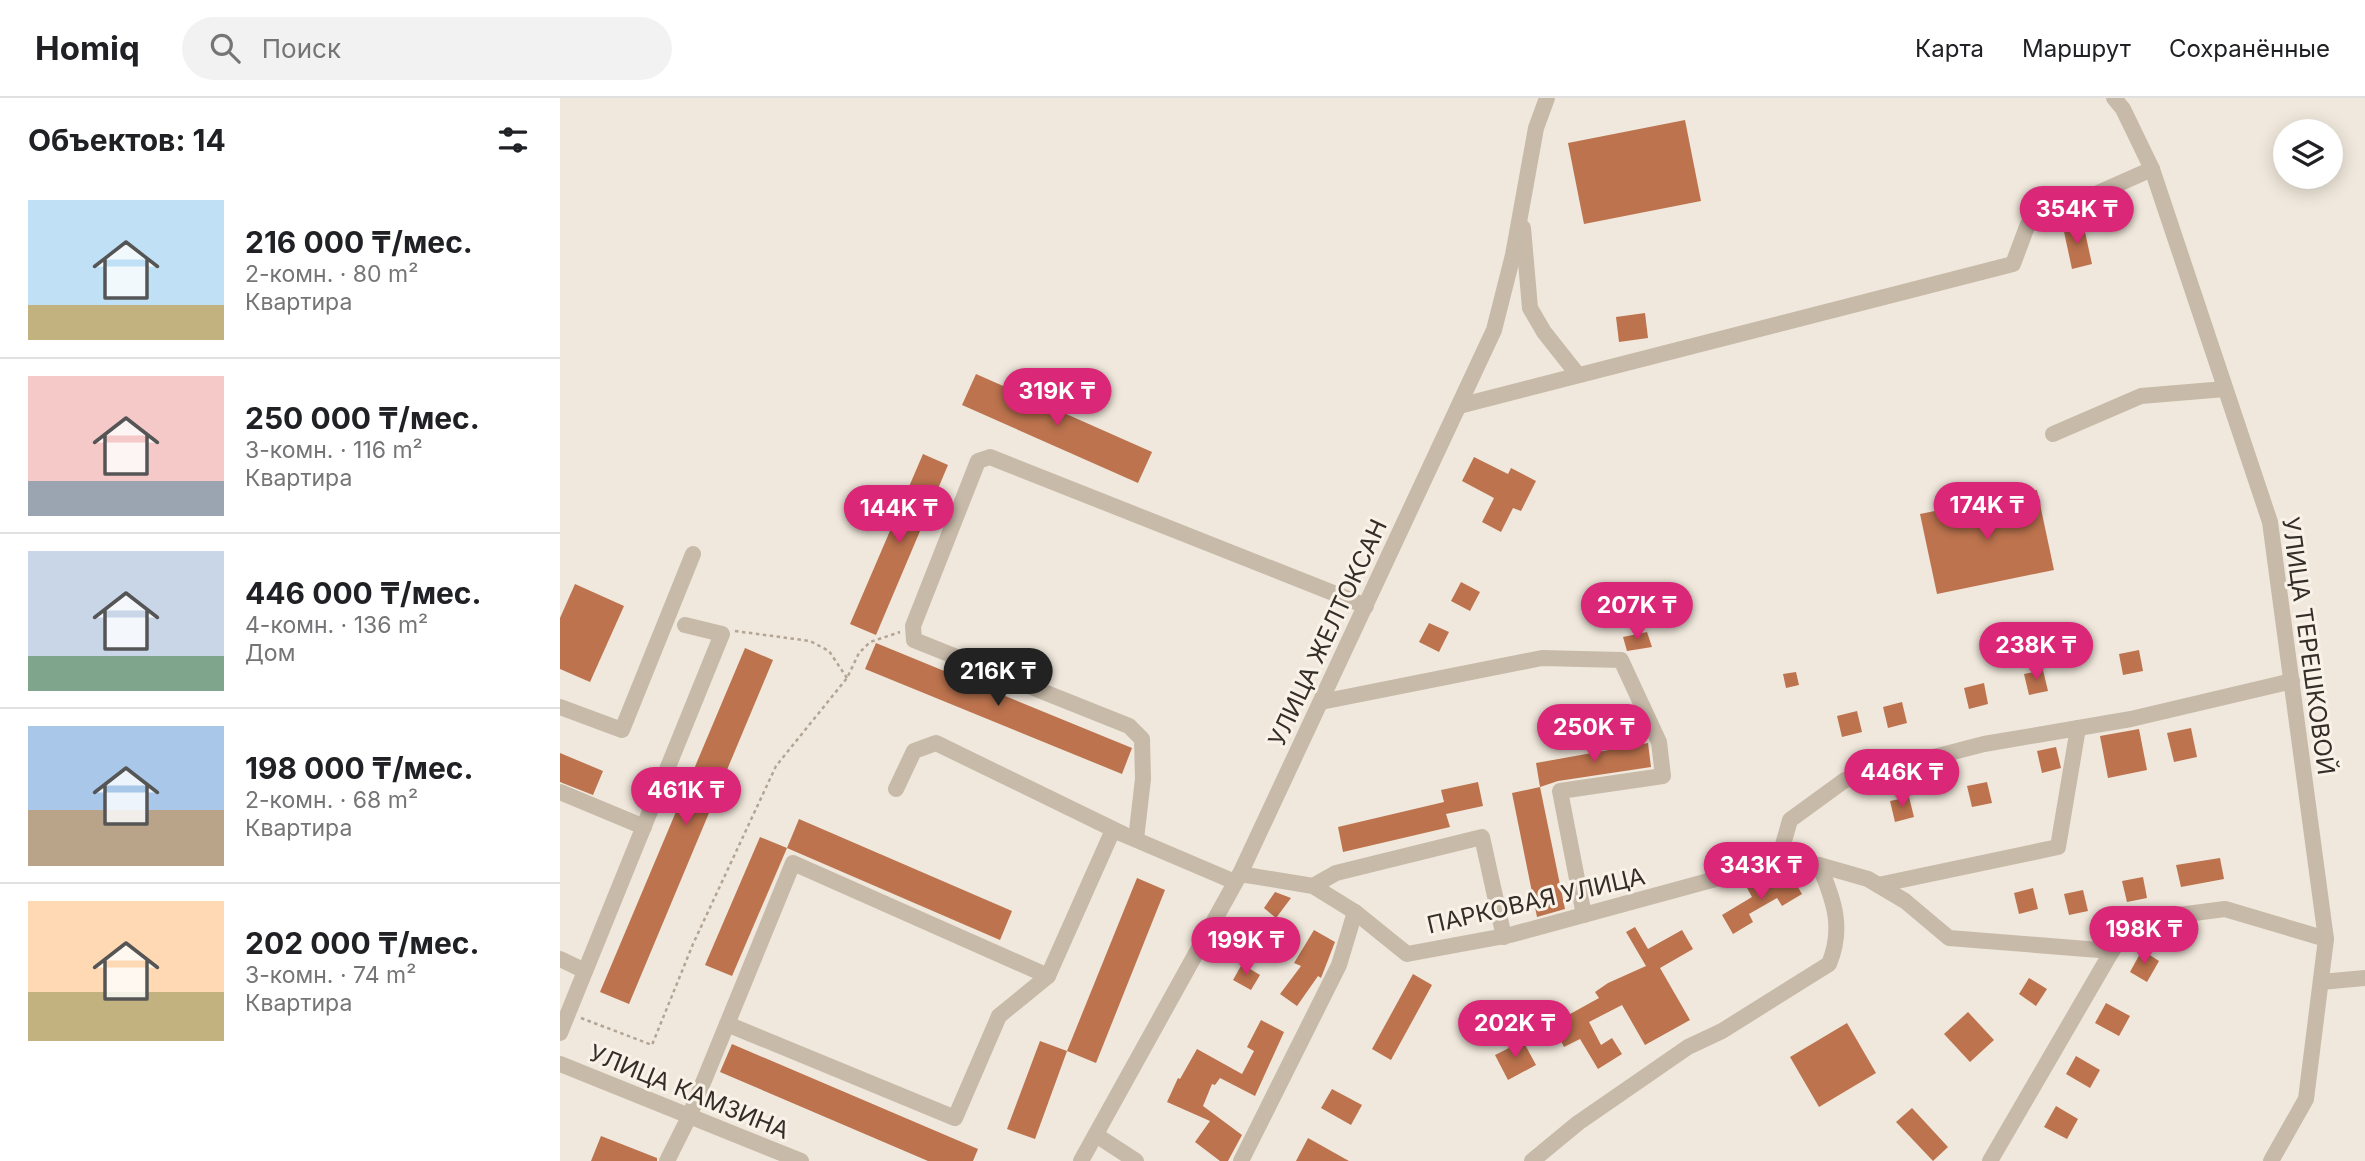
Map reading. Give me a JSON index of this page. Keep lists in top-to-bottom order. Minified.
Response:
{"streets":{"street":["УЛИЦА ЖЕЛТОКСАН","УЛИЦА ТЕРЕШКОВОЙ","ПАРКОВАЯ УЛИЦА","УЛИЦА КАМЗИНА"]},"crossings":[["УЛИЦА ЖЕЛТОКСАН","ПАРКОВАЯ УЛИЦА"]],"page":{"header":"Homiq","search":"Поиск","nav":["Карта","Маршрут","Сохранённые"],"heading":"Объектов: 14","list":[{"name":"216 000 ₸/мес.","note":"2-комн. · 80 m² · Квартира"},{"name":"250 000 ₸/мес.","note":"3-комн. · 116 m² · Квартира"},{"name":"446 000 ₸/мес.","note":"4-комн. · 136 m² · Дом"},{"name":"198 000 ₸/мес.","note":"2-комн. · 68 m² · Квартира"},{"name":"202 000 ₸/мес.","note":"3-комн. · 74 m² · Квартира"}],"price":["354K ₸","319K ₸","174K ₸","144K ₸","207K ₸","238K ₸","216K ₸","250K ₸","446K ₸","461K ₸","343K ₸","198K ₸","199K ₸","202K ₸"]}}
